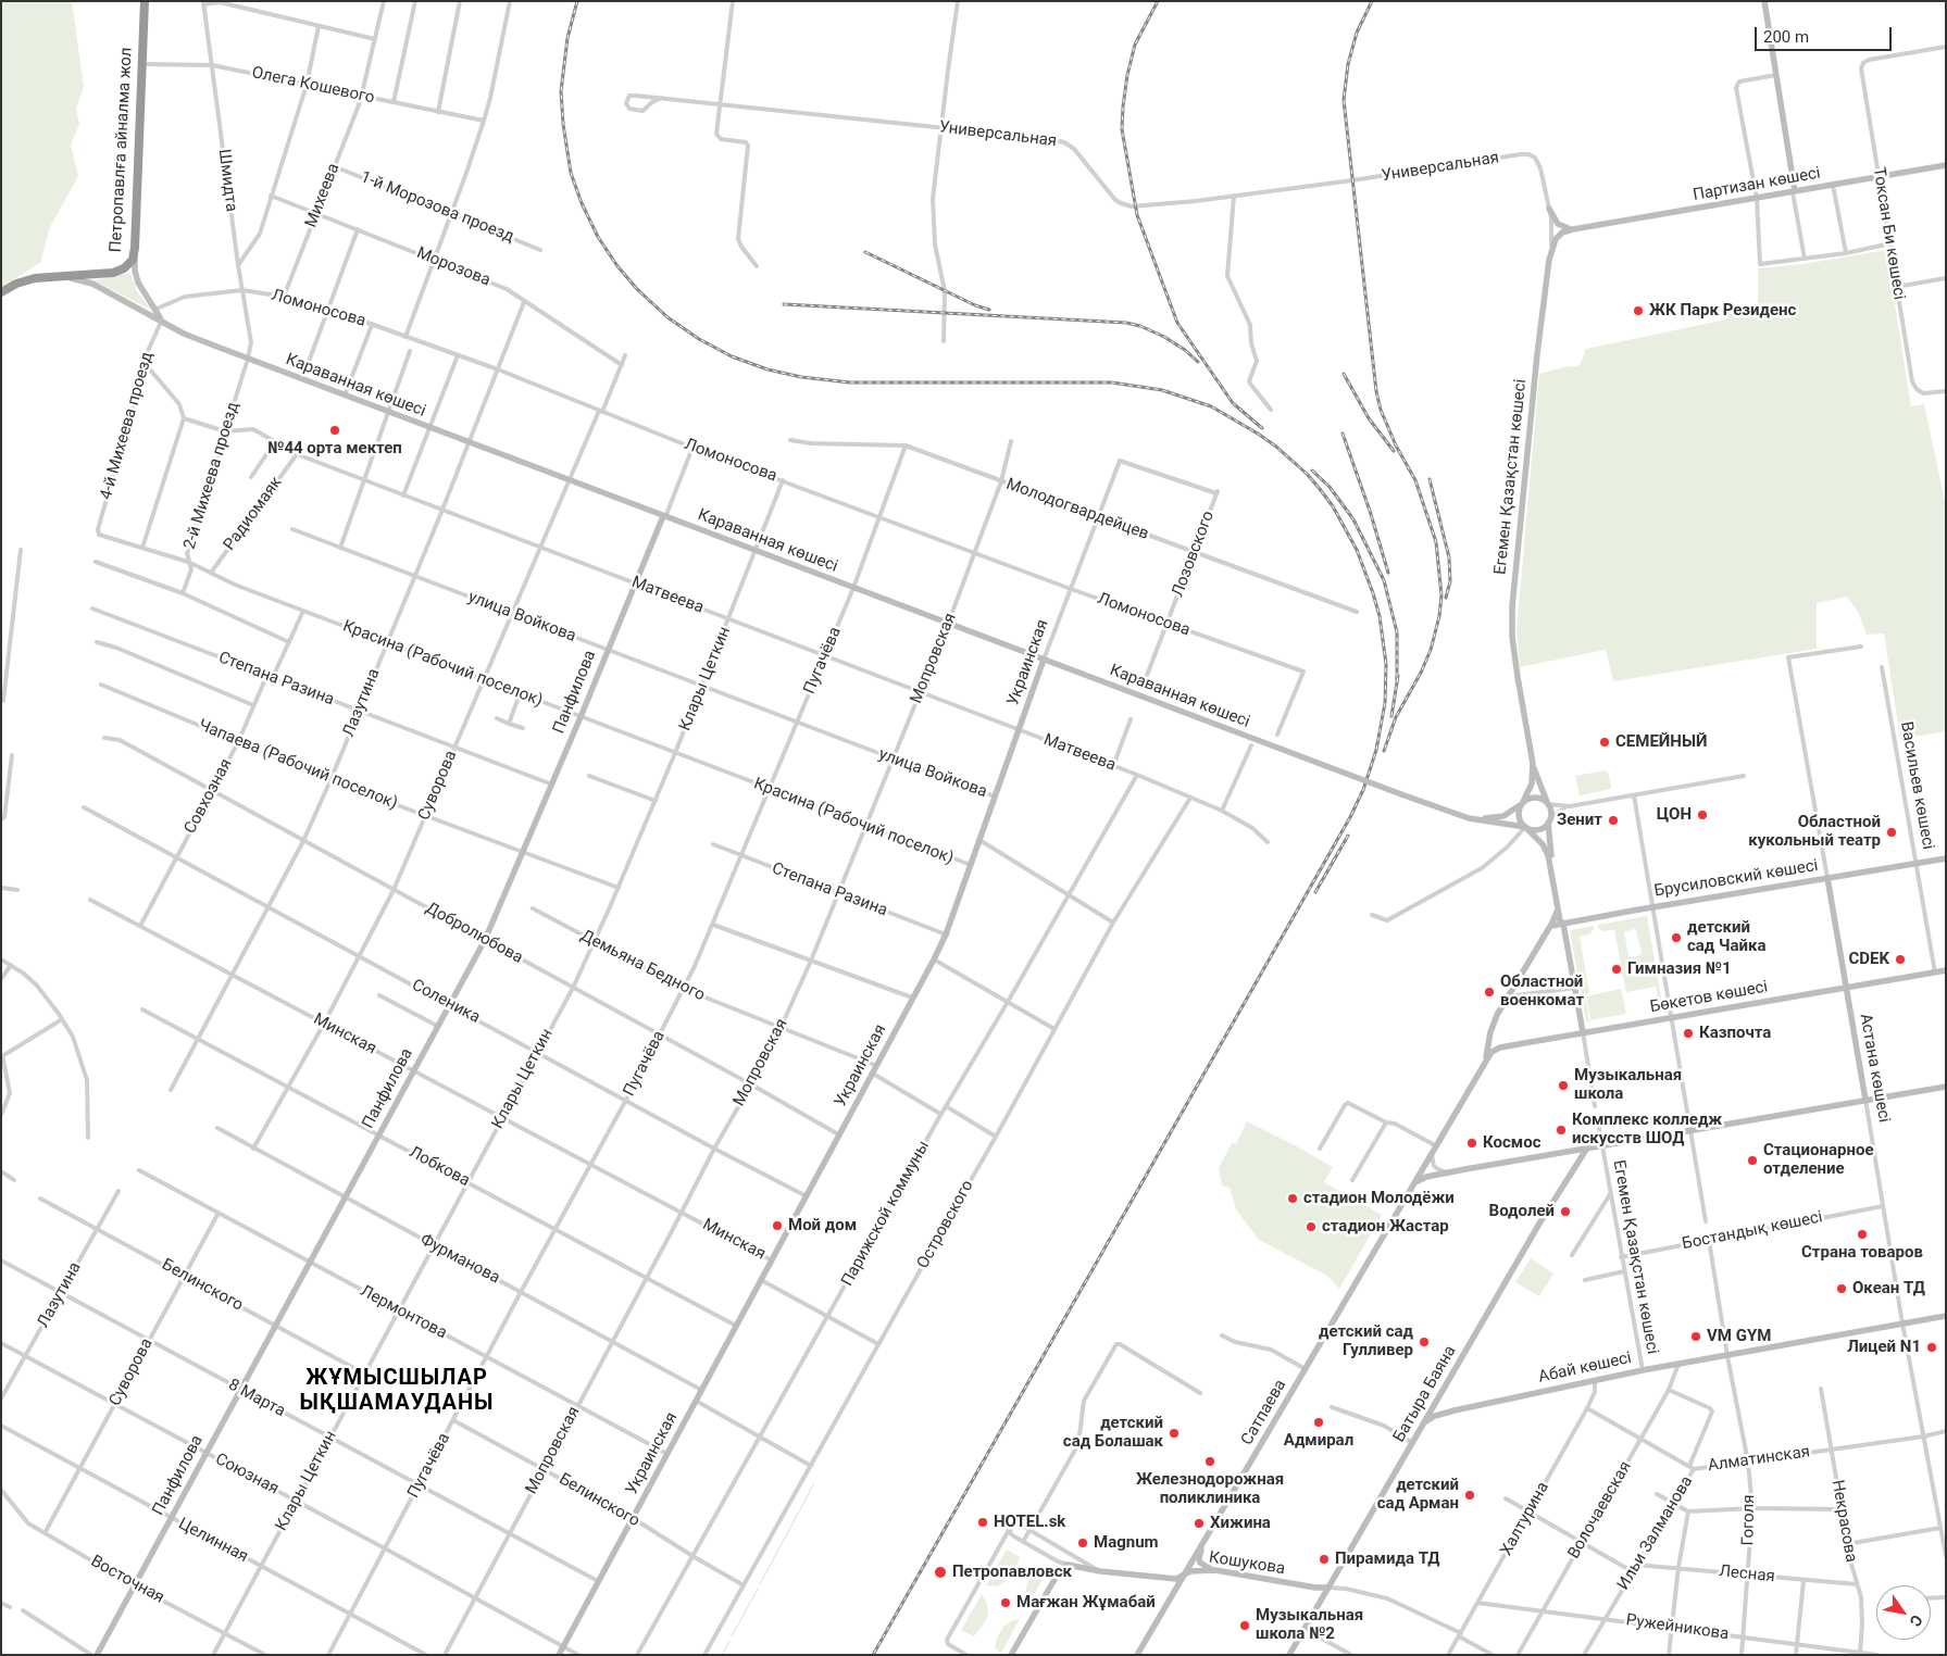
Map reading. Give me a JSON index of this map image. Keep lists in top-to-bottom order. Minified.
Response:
{"streets":{"highway":["Петропавлға айналма жол"],"street":["Олега Кошевого","Универсальная","Шмидта","Партизан көшесі","Михеева","1-й Морозова проезд","Токсан Би көшесі","Морозова","Ломоносова","Караванная көшесі","4-й Михеева проезд","2-й Михеева проезд","Егемен Қазақстан көшесі","Молодогвардейцев","Радиомаяк","Лозовского","Матвеева","улица Войкова","Мопровская","Пугачёва","Украинская","Красина (Рабочий поселок)","Степана Разина","Клары Цеткин","Панфилова","Лазутина","Чапаева (Рабочий поселок)","Суворова","Васильев көшесі","Совхозная","Брусиловский көшесі","Добролюбова","Демьяна Бедного","Бөкетов көшесі","Соленика","Минская","Астана көшесі","Лобкова","Парижской коммуны","Островского","Бостандық көшесі","Фурманова","Белинского","Лермонтова","Абай көшесі","Батыра Баяна","8 Марта","Сатпаева","Алматинская","Союзная","Волочаевская","Халтурина","Гоголя","Некрасова","Ильи Залманова","Целинная","Кошукова","Лесная","Восточная","Ружейникова"]},"crossings":[["Олега Кошевого","Петропавлға айналма жол"],["Олега Кошевого","Шмидта"],["Олега Кошевого","Михеева"],["Универсальная","Егемен Қазақстан көшесі"],["Петропавлға айналма жол","Караванная көшесі"],["Шмидта","Ломоносова"],["Шмидта","Караванная көшесі"],["Шмидта","2-й Михеева проезд"],["Партизан көшесі","Токсан Би көшесі"],["Михеева","1-й Морозова проезд"],["Михеева","Морозова"],["Михеева","Ломоносова"],["Морозова","Лазутина"],["Морозова","Суворова"],["Ломоносова","Лозовского"],["Ломоносова","Мопровская"],["Ломоносова","Пугачёва"],["Ломоносова","Украинская"],["Ломоносова","Клары Цеткин"],["Ломоносова","Панфилова"],["Ломоносова","Лазутина"],["Ломоносова","Суворова"],["Караванная көшесі","4-й Михеева проезд"],["Караванная көшесі","2-й Михеева проезд"],["Караванная көшесі","Егемен Қазақстан көшесі"],["Караванная көшесі","Мопровская"],["Караванная көшесі","Пугачёва"],["Караванная көшесі","Украинская"],["Караванная көшесі","Клары Цеткин"],["Караванная көшесі","Панфилова"],["Караванная көшесі","Лазутина"],["Караванная көшесі","Суворова"],["4-й Михеева проезд","Красина (Рабочий поселок)"],["2-й Михеева проезд","Матвеева"],["2-й Михеева проезд","Красина (Рабочий поселок)"],["Егемен Қазақстан көшесі","Бостандық көшесі"],["Егемен Қазақстан көшесі","Абай көшесі"],["Молодогвардейцев","Лозовского"],["Молодогвардейцев","Мопровская"],["Молодогвардейцев","Пугачёва"],["Молодогвардейцев","Украинская"],["Радиомаяк","Матвеева"],["Радиомаяк","Красина (Рабочий поселок)"],["Лозовского","Украинская"],["Матвеева","Мопровская"],["Матвеева","Пугачёва"],["Матвеева","Украинская"],["Матвеева","Клары Цеткин"],["Матвеева","Панфилова"],["Матвеева","Лазутина"],["Матвеева","Суворова"],["Матвеева","Парижской коммуны"],["Матвеева","Островского"],["улица Войкова","Мопровская"],["улица Войкова","Пугачёва"],["улица Войкова","Украинская"],["улица Войкова","Клары Цеткин"],["улица Войкова","Панфилова"],["улица Войкова","Лазутина"],["улица Войкова","Суворова"],["Мопровская","Красина (Рабочий поселок)"],["Мопровская","Степана Разина"],["Мопровская","Добролюбова"],["Мопровская","Демьяна Бедного"],["Мопровская","Соленика"],["Мопровская","Минская"],["Мопровская","Лобкова"],["Мопровская","Фурманова"],["Мопровская","Белинского"],["Мопровская","Лермонтова"],["Мопровская","8 Марта"],["Мопровская","Союзная"],["Пугачёва","Красина (Рабочий поселок)"],["Пугачёва","Степана Разина"],["Пугачёва","Добролюбова"],["Пугачёва","Демьяна Бедного"],["Пугачёва","Соленика"],["Пугачёва","Минская"],["Пугачёва","Лобкова"],["Пугачёва","Фурманова"],["Пугачёва","Белинского"],["Пугачёва","Лермонтова"],["Пугачёва","8 Марта"],["Пугачёва","Союзная"],["Пугачёва","Целинная"],["Украинская","Красина (Рабочий поселок)"],["Украинская","Степана Разина"],["Украинская","Добролюбова"],["Украинская","Демьяна Бедного"],["Украинская","Соленика"],["Украинская","Минская"],["Украинская","Лобкова"],["Украинская","Фурманова"],["Украинская","Белинского"],["Украинская","Лермонтова"],["Украинская","8 Марта"],["Украинская","Союзная"],["Красина (Рабочий поселок)","Клары Цеткин"],["Красина (Рабочий поселок)","Панфилова"],["Красина (Рабочий поселок)","Лазутина"],["Красина (Рабочий поселок)","Суворова"],["Красина (Рабочий поселок)","Совхозная"],["Степана Разина","Панфилова"],["Степана Разина","Лазутина"],["Степана Разина","Суворова"],["Степана Разина","Совхозная"],["Клары Цеткин","Чапаева (Рабочий поселок)"],["Клары Цеткин","Добролюбова"],["Клары Цеткин","Демьяна Бедного"],["Клары Цеткин","Соленика"],["Клары Цеткин","Минская"],["Клары Цеткин","Лобкова"],["Клары Цеткин","Фурманова"],["Клары Цеткин","Белинского"],["Клары Цеткин","Лермонтова"],["Клары Цеткин","8 Марта"],["Клары Цеткин","Союзная"],["Клары Цеткин","Целинная"],["Клары Цеткин","Восточная"],["Панфилова","Чапаева (Рабочий поселок)"],["Панфилова","Добролюбова"],["Панфилова","Соленика"],["Панфилова","Минская"],["Панфилова","Лобкова"],["Панфилова","Фурманова"],["Панфилова","Белинского"],["Панфилова","Лермонтова"],["Панфилова","8 Марта"],["Панфилова","Союзная"],["Панфилова","Целинная"],["Панфилова","Восточная"],["Лазутина","Чапаева (Рабочий поселок)"],["Лазутина","Добролюбова"],["Лазутина","Соленика"],["Лазутина","Минская"],["Лазутина","Лобкова"],["Лазутина","Белинского"],["Лазутина","8 Марта"],["Лазутина","Союзная"],["Чапаева (Рабочий поселок)","Суворова"],["Чапаева (Рабочий поселок)","Совхозная"],["Суворова","Добролюбова"],["Суворова","Соленика"],["Суворова","Минская"],["Суворова","Лобкова"],["Суворова","Фурманова"],["Суворова","Белинского"],["Суворова","Лермонтова"],["Суворова","8 Марта"],["Суворова","Союзная"],["Суворова","Целинная"],["Суворова","Восточная"],["Васильев көшесі","Брусиловский көшесі"],["Васильев көшесі","Бөкетов көшесі"],["Совхозная","Добролюбова"],["Совхозная","Соленика"],["Совхозная","Минская"],["Брусиловский көшесі","Астана көшесі"],["Бөкетов көшесі","Астана көшесі"],["Бөкетов көшесі","Сатпаева"],["Минская","Парижской коммуны"],["Минская","Островского"],["Астана көшесі","Бостандық көшесі"],["Астана көшесі","Абай көшесі"],["Астана көшесі","Алматинская"],["Парижской коммуны","Белинского"],["Островского","Белинского"],["Бостандық көшесі","Гоголя"],["Абай көшесі","Батыра Баяна"],["Абай көшесі","Волочаевская"],["Абай көшесі","Халтурина"],["Абай көшесі","Гоголя"],["Батыра Баяна","Кошукова"],["Сатпаева","Кошукова"],["Алматинская","Волочаевская"],["Алматинская","Халтурина"],["Алматинская","Гоголя"],["Алматинская","Некрасова"],["Алматинская","Ильи Залманова"],["Волочаевская","Ильи Залманова"],["Волочаевская","Ружейникова"],["Халтурина","Ружейникова"],["Гоголя","Лесная"],["Гоголя","Ружейникова"],["Некрасова","Лесная"],["Некрасова","Ружейникова"],["Ильи Залманова","Лесная"],["Ильи Залманова","Ружейникова"]],"districts":["ЖҰМЫСШЫЛАР ЫҚШАМАУДАНЫ"],"places":["ЖК Парк Резиденс","№44 орта мектеп","СЕМЕЙНЫЙ","ЦОН","Зенит","Областной кукольный театр","детский сад Чайка","CDEK","Гимназия №1","Областной военкомат","Казпочта","Музыкальная школа","Комплекс колледж искусств ШОД","Космос","Стационарное отделение","стадион Молодёжи","Водолей","Мой дом","стадион Жастар","Страна товаров","Океан ТД","VM GYM","детский сад Гулливер","Лицей N1","Адмирал","детский сад Болашак","Железнодорожная поликлиника","детский сад Арман","HOTEL.sk","Хижина","Magnum","Пирамида ТД","Петропавловск","Мағжан Жұмабай","Музыкальная школа №2"],"scale_bar":"200 m","north":"bottom right"}
